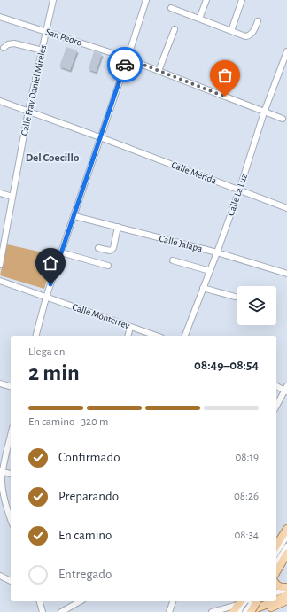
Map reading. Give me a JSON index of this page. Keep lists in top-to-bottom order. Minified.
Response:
{"streets":{"street":["San Pedro","Calle Fray Daniel Mireles","Calle Mérida","Calle La Luz","Calle Jalapa","Calle Monterrey"]},"crossings":[["San Pedro","Calle Fray Daniel Mireles"],["San Pedro","Calle La Luz"],["Calle Fray Daniel Mireles","Calle Mérida"],["Calle Mérida","Calle La Luz"],["Calle La Luz","Calle Jalapa"]],"districts":["Del Coecillo"],"page":{"heading":["2 min","Llega en","08:49–08:54"],"bar":"En camino · 320 m","list":[["Confirmado","08:19"],["Preparando","08:26"],["En camino","08:34"],"Entregado"]}}
